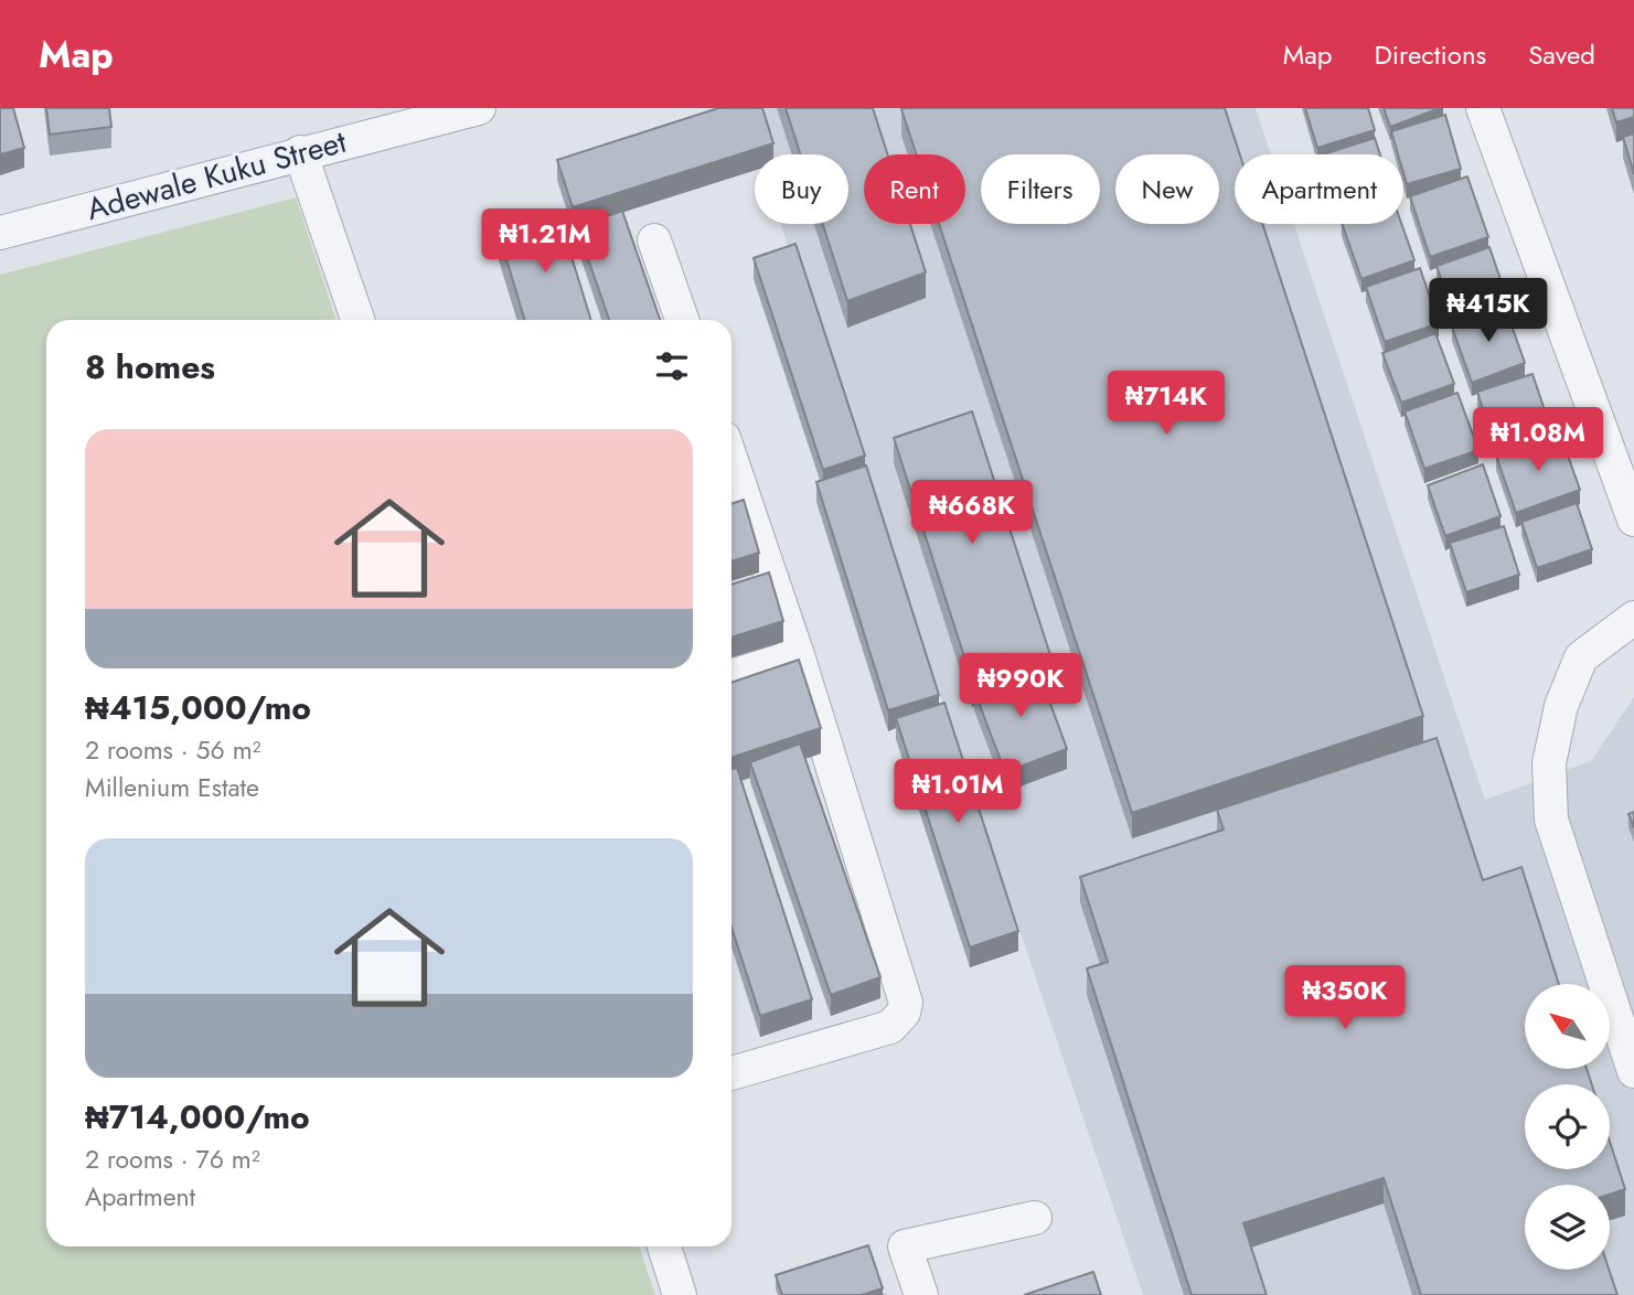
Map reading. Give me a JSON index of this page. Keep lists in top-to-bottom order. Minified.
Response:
{"streets":{"street":["Adewale Kuku Street"]},"north":"top left","page":{"header":"Map","nav":["Map","Directions","Saved"],"chip":["Buy","Rent","Filters","New","Apartment"],"price":["₦1.21M","₦415K","₦714K","₦1.08M","₦668K","₦990K","₦1.01M","₦350K"],"heading":"8 homes","list":[{"name":"₦415,000/mo","note":"2 rooms · 56 m² · Millenium Estate"},{"name":"₦714,000/mo","note":"2 rooms · 76 m² · Apartment"}]}}
